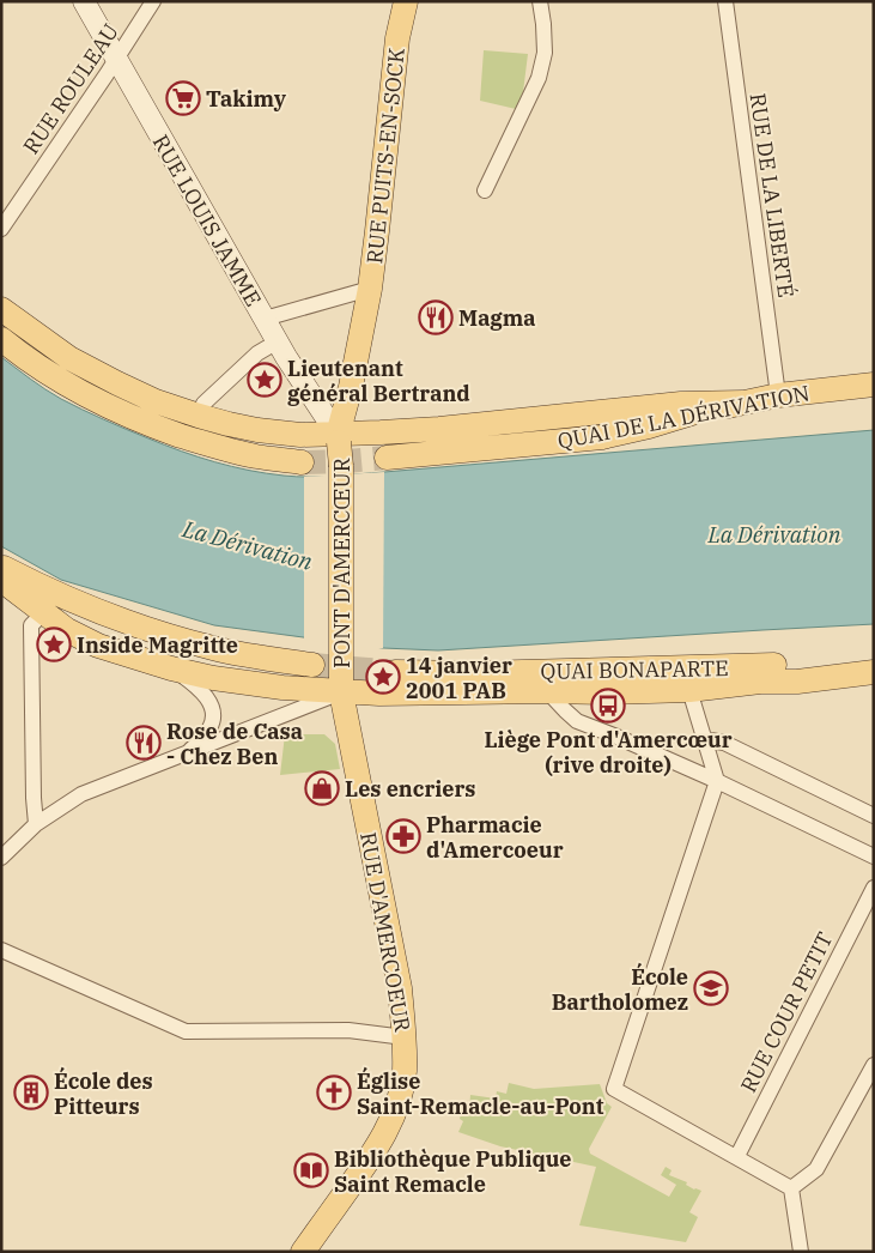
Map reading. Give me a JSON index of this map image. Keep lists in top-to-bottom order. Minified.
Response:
{"streets":{"main road":["RUE PUITS-EN-SOCK","QUAI DE LA DÉRIVATION","PONT D'AMERCŒUR","QUAI BONAPARTE","RUE D'AMERCOEUR"],"street":["RUE ROULEAU","RUE DE LA LIBERTÉ","RUE LOUIS JAMME","RUE COUR PETIT"]},"crossings":[["RUE ROULEAU","RUE LOUIS JAMME"],["RUE PUITS-EN-SOCK","RUE LOUIS JAMME"],["RUE PUITS-EN-SOCK","PONT D'AMERCŒUR"],["RUE DE LA LIBERTÉ","QUAI DE LA DÉRIVATION"],["RUE LOUIS JAMME","PONT D'AMERCŒUR"],["PONT D'AMERCŒUR","RUE D'AMERCOEUR"]],"water":["La Dérivation"],"places":{"supermarket":["Takimy"],"restaurant":["Magma","Rose de Casa - Chez Ben"],"place":["Lieutenant général Bertrand","Inside Magritte","14 janvier 2001 PAB"],"bus stop":["Liège Pont d'Amercœur (rive droite)"],"shop":["Les encriers"],"pharmacy":["Pharmacie d'Amercoeur"],"school or university":["École Bartholomez"],"building":["École des Pitteurs"],"church":["Église Saint-Remacle-au-Pont"],"library":["Bibliothèque Publique Saint Remacle"]}}
